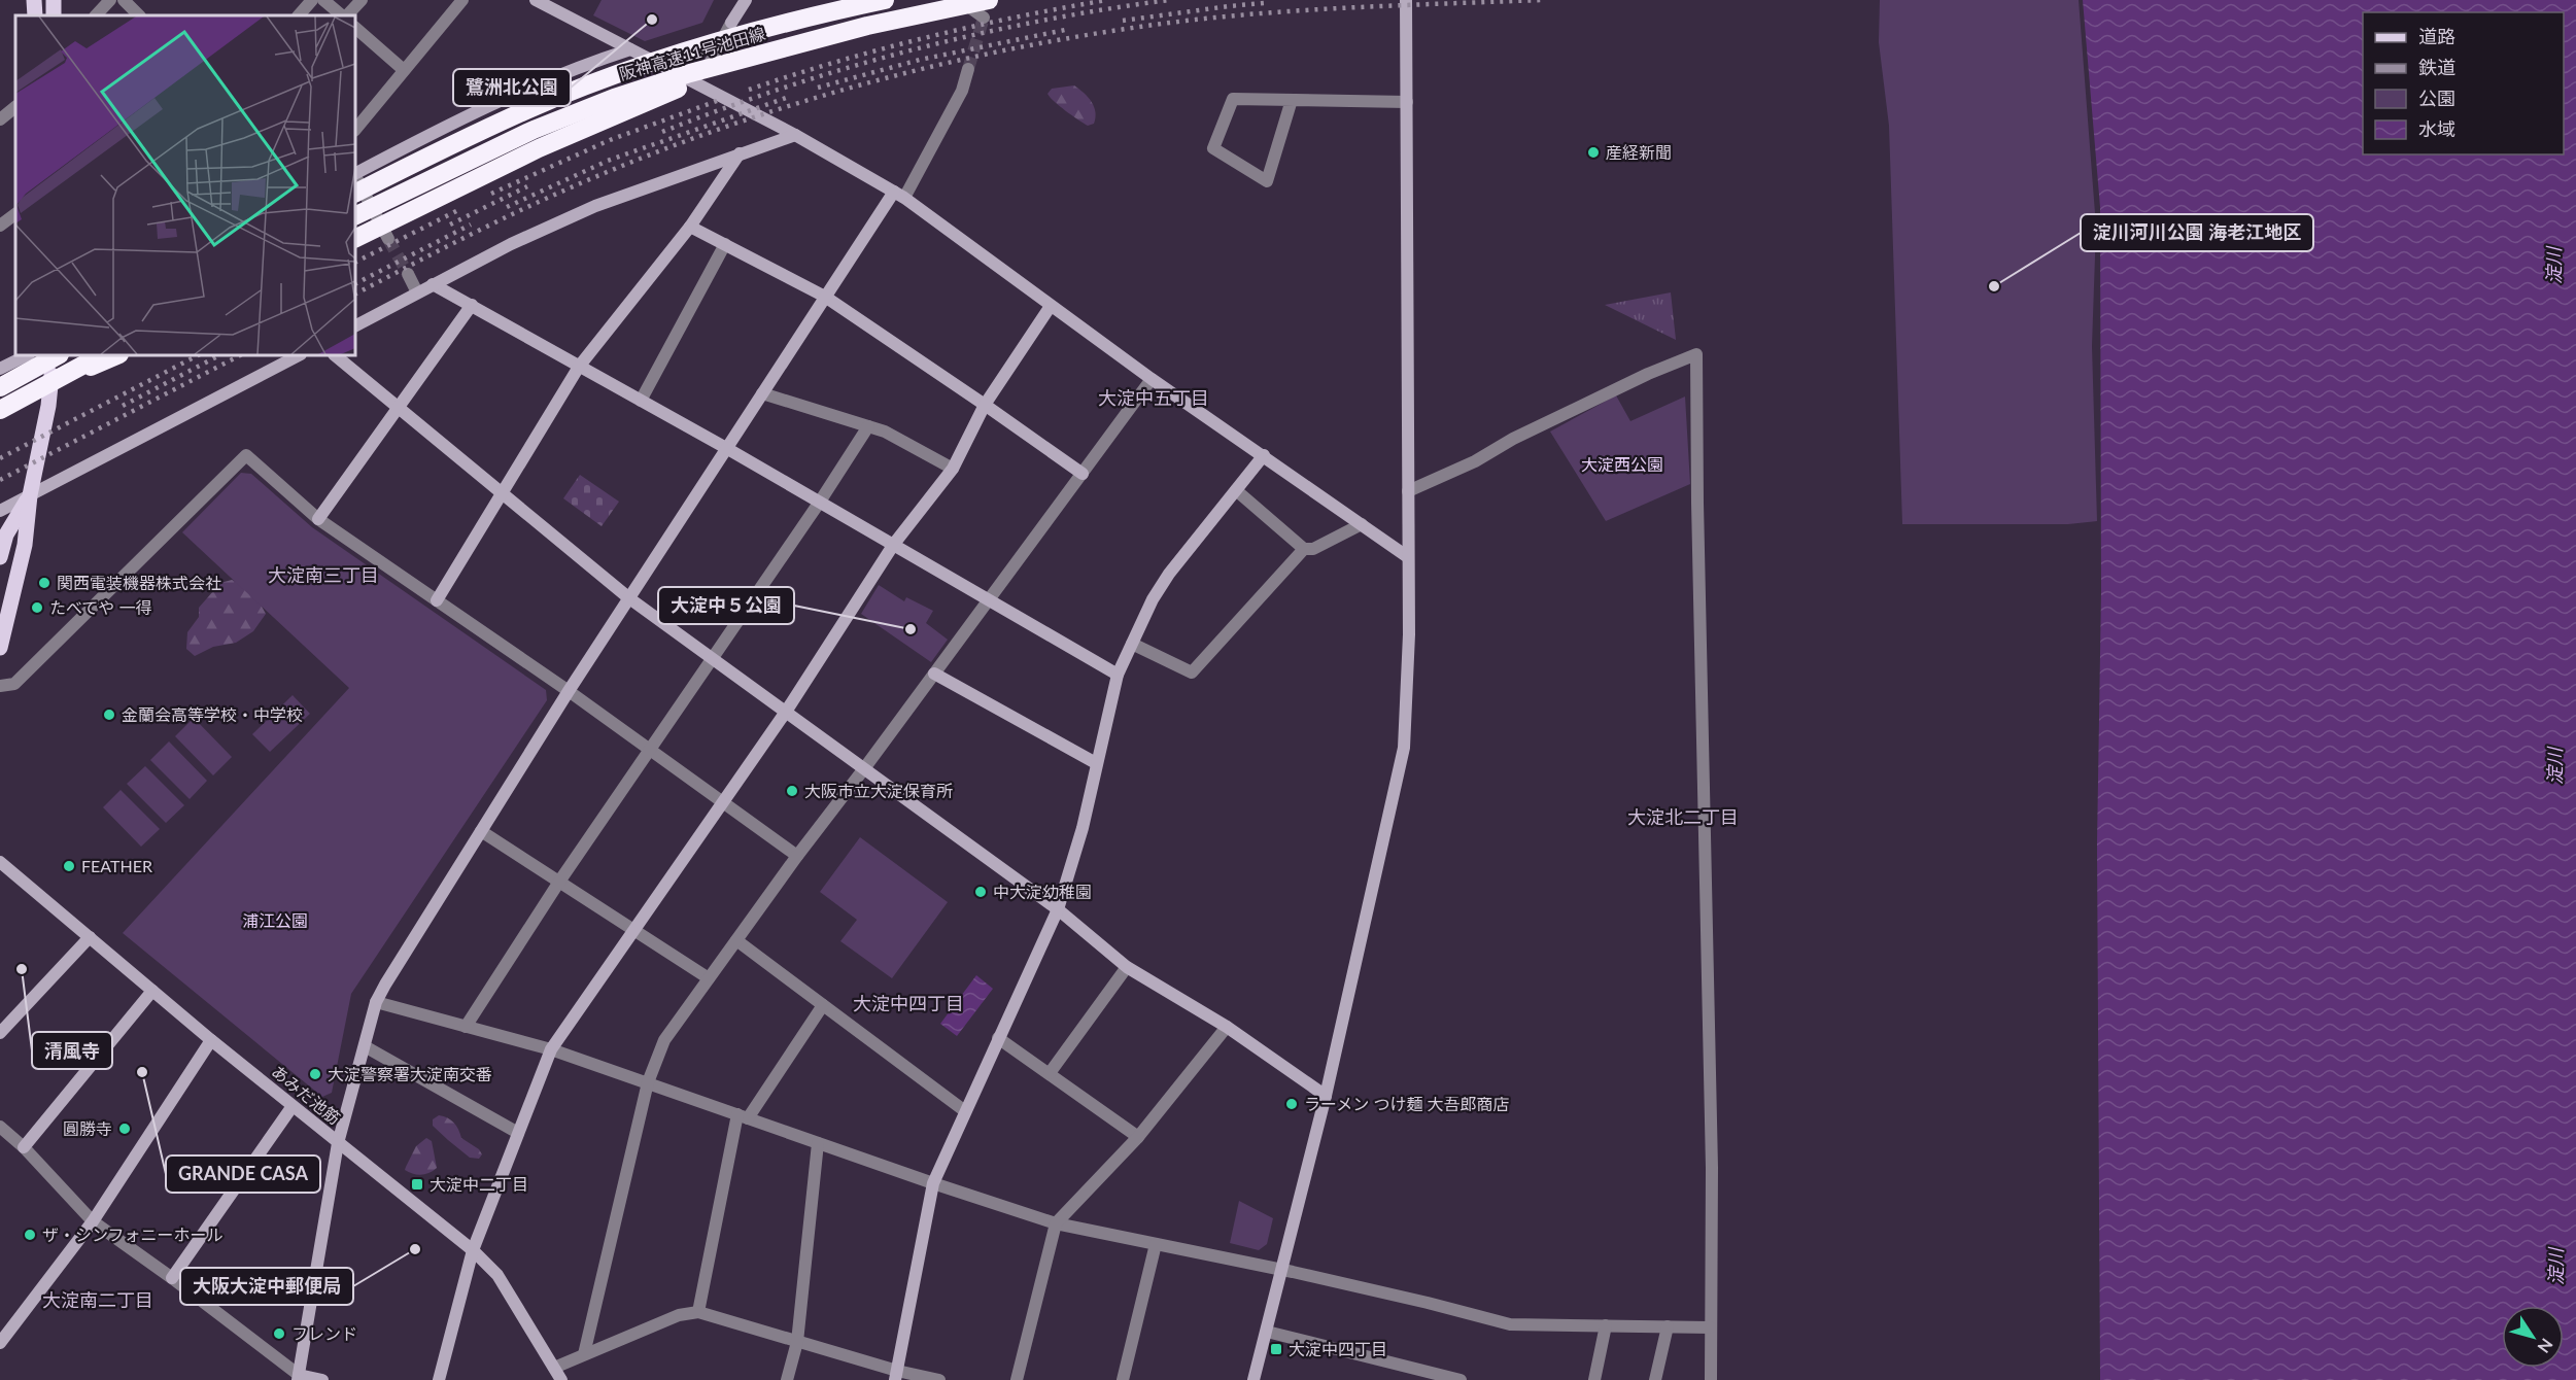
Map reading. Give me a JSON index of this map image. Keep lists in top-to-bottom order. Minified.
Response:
{"streets":{"highway":["阪神高速11号池田線"],"street":["あみだ池筋"]},"districts":["大淀中五丁目","大淀南三丁目","大淀北二丁目","大淀中四丁目","大淀南二丁目"],"water":["淀川"],"parks":["大淀西公園","浦江公園"],"places":{"other":["鷺洲北公園","産経新聞","淀川河川公園 海老江地区","関西電装機器株式会社","たべてや 一得","大淀中５公園","金蘭会高等学校・中学校","大阪市立大淀保育所","FEATHER","中大淀幼稚園","清風寺","GRANDE CASA","大淀警察署大淀南交番","ラーメン つけ麺 大吾郎商店","圓勝寺","ザ・シンフォニーホール","大阪大淀中郵便局","フレンド"],"transit":["大淀中二丁目","大淀中四丁目"]},"legend":["道路","鉄道","公園","水域"],"north":"bottom right"}
